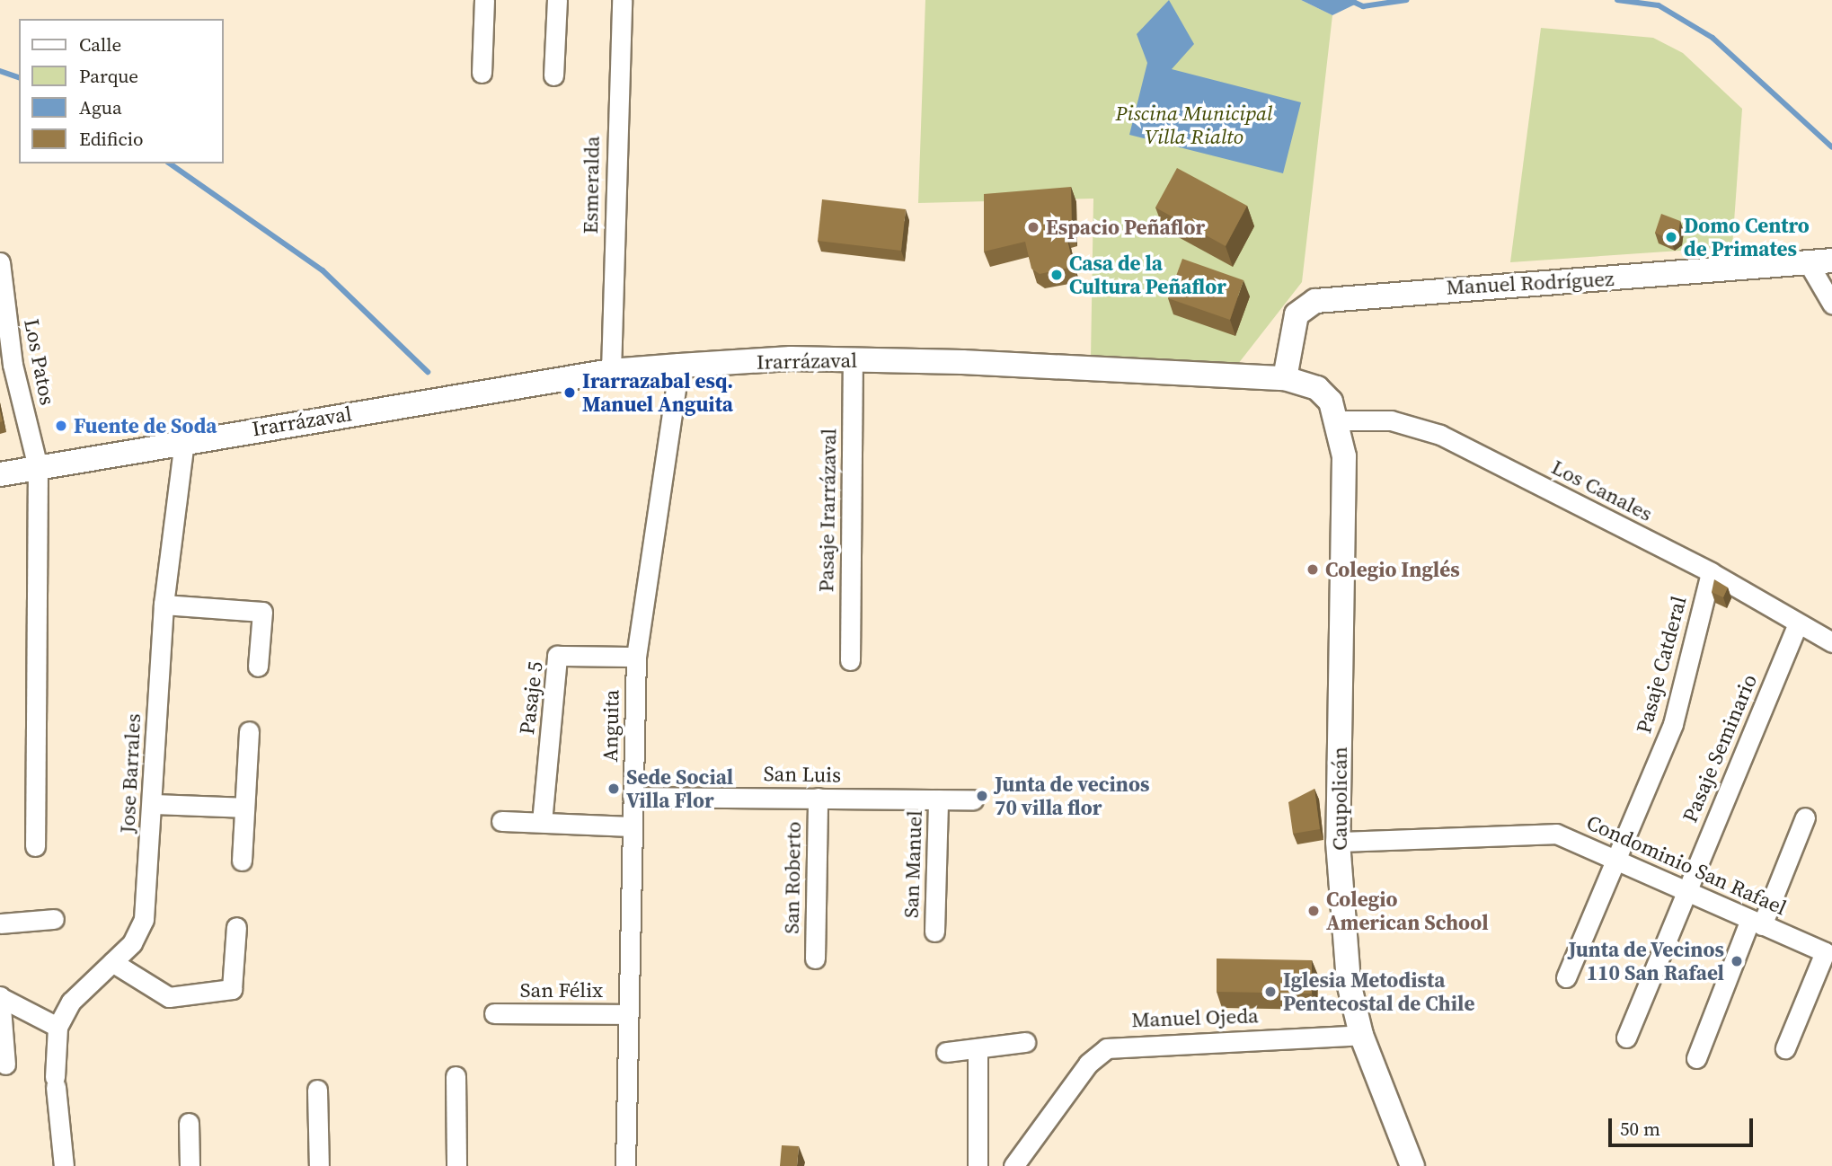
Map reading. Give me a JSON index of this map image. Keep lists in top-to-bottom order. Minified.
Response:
{"streets":{"main road":["Manuel Rodríguez","Irarrázaval","Caupolicán"],"street":["Esmeralda","Los Patos","Los Canales","Pasaje Irarrázaval","Pasaje Catderal","Pasaje 5","Anguita","Pasaje Seminario","Jose Barrales","San Luis","San Manuel","Condominio San Rafael","San Roberto","San Félix","Manuel Ojeda"]},"crossings":[["Esmeralda","Irarrázaval"],["Manuel Rodríguez","Irarrázaval"],["Irarrázaval","Los Patos"],["Irarrázaval","Los Canales"],["Irarrázaval","Pasaje Irarrázaval"],["Irarrázaval","Anguita"],["Irarrázaval","Jose Barrales"],["Irarrázaval","Caupolicán"],["Los Canales","Pasaje Catderal"],["Los Canales","Pasaje Seminario"],["Los Canales","Caupolicán"],["Pasaje Catderal","Condominio San Rafael"],["Pasaje 5","Anguita"],["Anguita","San Luis"],["Anguita","San Félix"],["Pasaje Seminario","Condominio San Rafael"],["San Luis","San Manuel"],["San Luis","San Roberto"],["Caupolicán","Condominio San Rafael"],["Caupolicán","Manuel Ojeda"]],"parks":["Piscina Municipal Villa Rialto"],"places":["Espacio Peñaflor","Domo Centro de Primates","Casa de la Cultura Peñaflor","Irarrazabal esq. Manuel Anguita","Fuente de Soda","Colegio Inglés","Sede Social Villa Flor","Junta de vecinos 70 villa flor","Colegio American School","Junta de Vecinos 110 San Rafael","Iglesia Metodista Pentecostal de Chile"],"legend":["Calle","Parque","Agua","Edificio"],"scale_bar":"50 m"}
